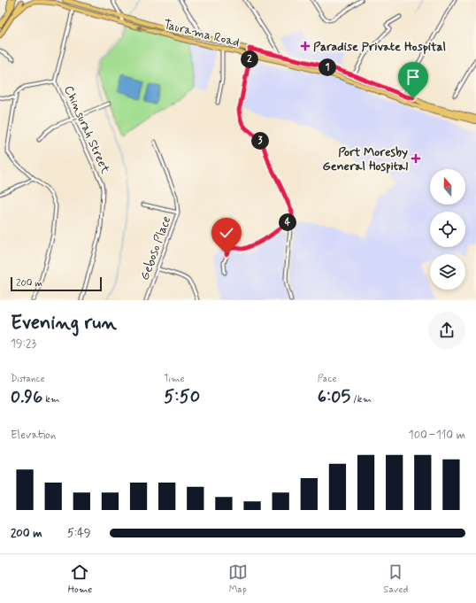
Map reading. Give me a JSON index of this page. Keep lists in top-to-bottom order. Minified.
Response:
{"streets":{"main road":["Taurama Road"],"street":["Chinsurah Street","Geboso Place"]},"crossings":[["Taurama Road","Chinsurah Street"]],"places":{"health":["Paradise Private Hospital","Port Moresby General Hospital"]},"scale_bar":"200 m","north":"top","page":{"pins":["2","1","3","4"],"scale":"200 m","heading":["Evening run","19:23"],"stats":[["Distance","0.96 km"],["Time","5:50"],["Pace","6:05 /km"]],"chart":["Elevation","100–110 m"],"list":[{"name":"200 m","note":"5:49"}],"tabs":["Home","Map","Saved"]}}
